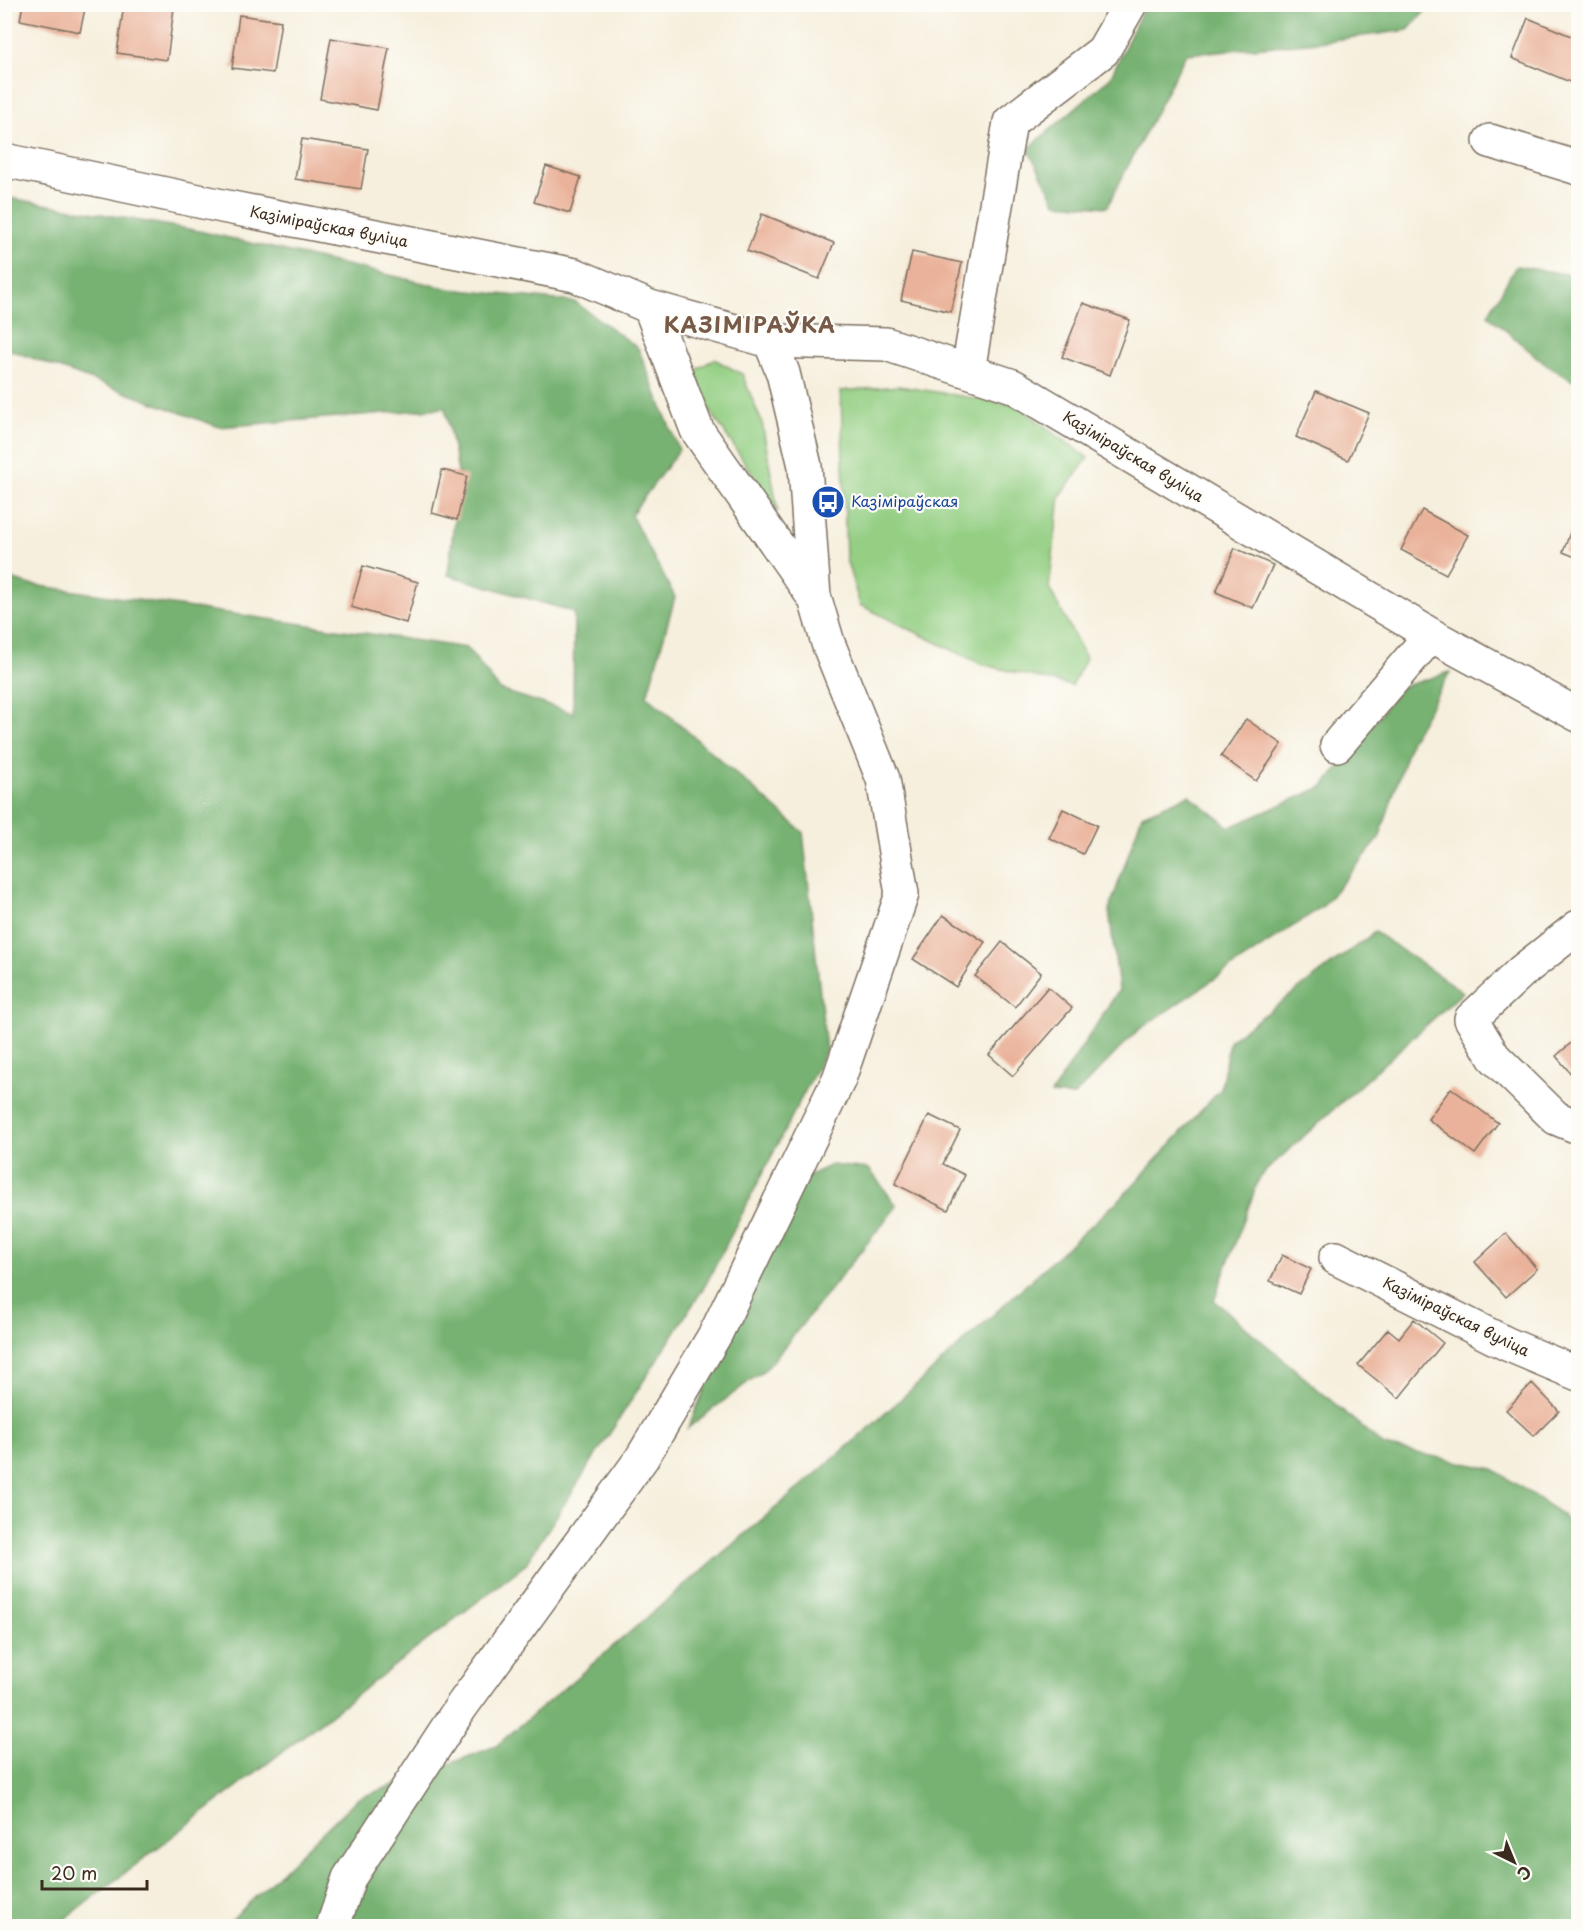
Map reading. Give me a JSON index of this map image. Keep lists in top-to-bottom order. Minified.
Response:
{"streets":{"street":["Казіміраўская вуліца"]},"districts":["КАЗІМІРАЎКА"],"places":{"bus stop":["Казіміраўская"]},"scale_bar":"20 m","north":"bottom right"}
